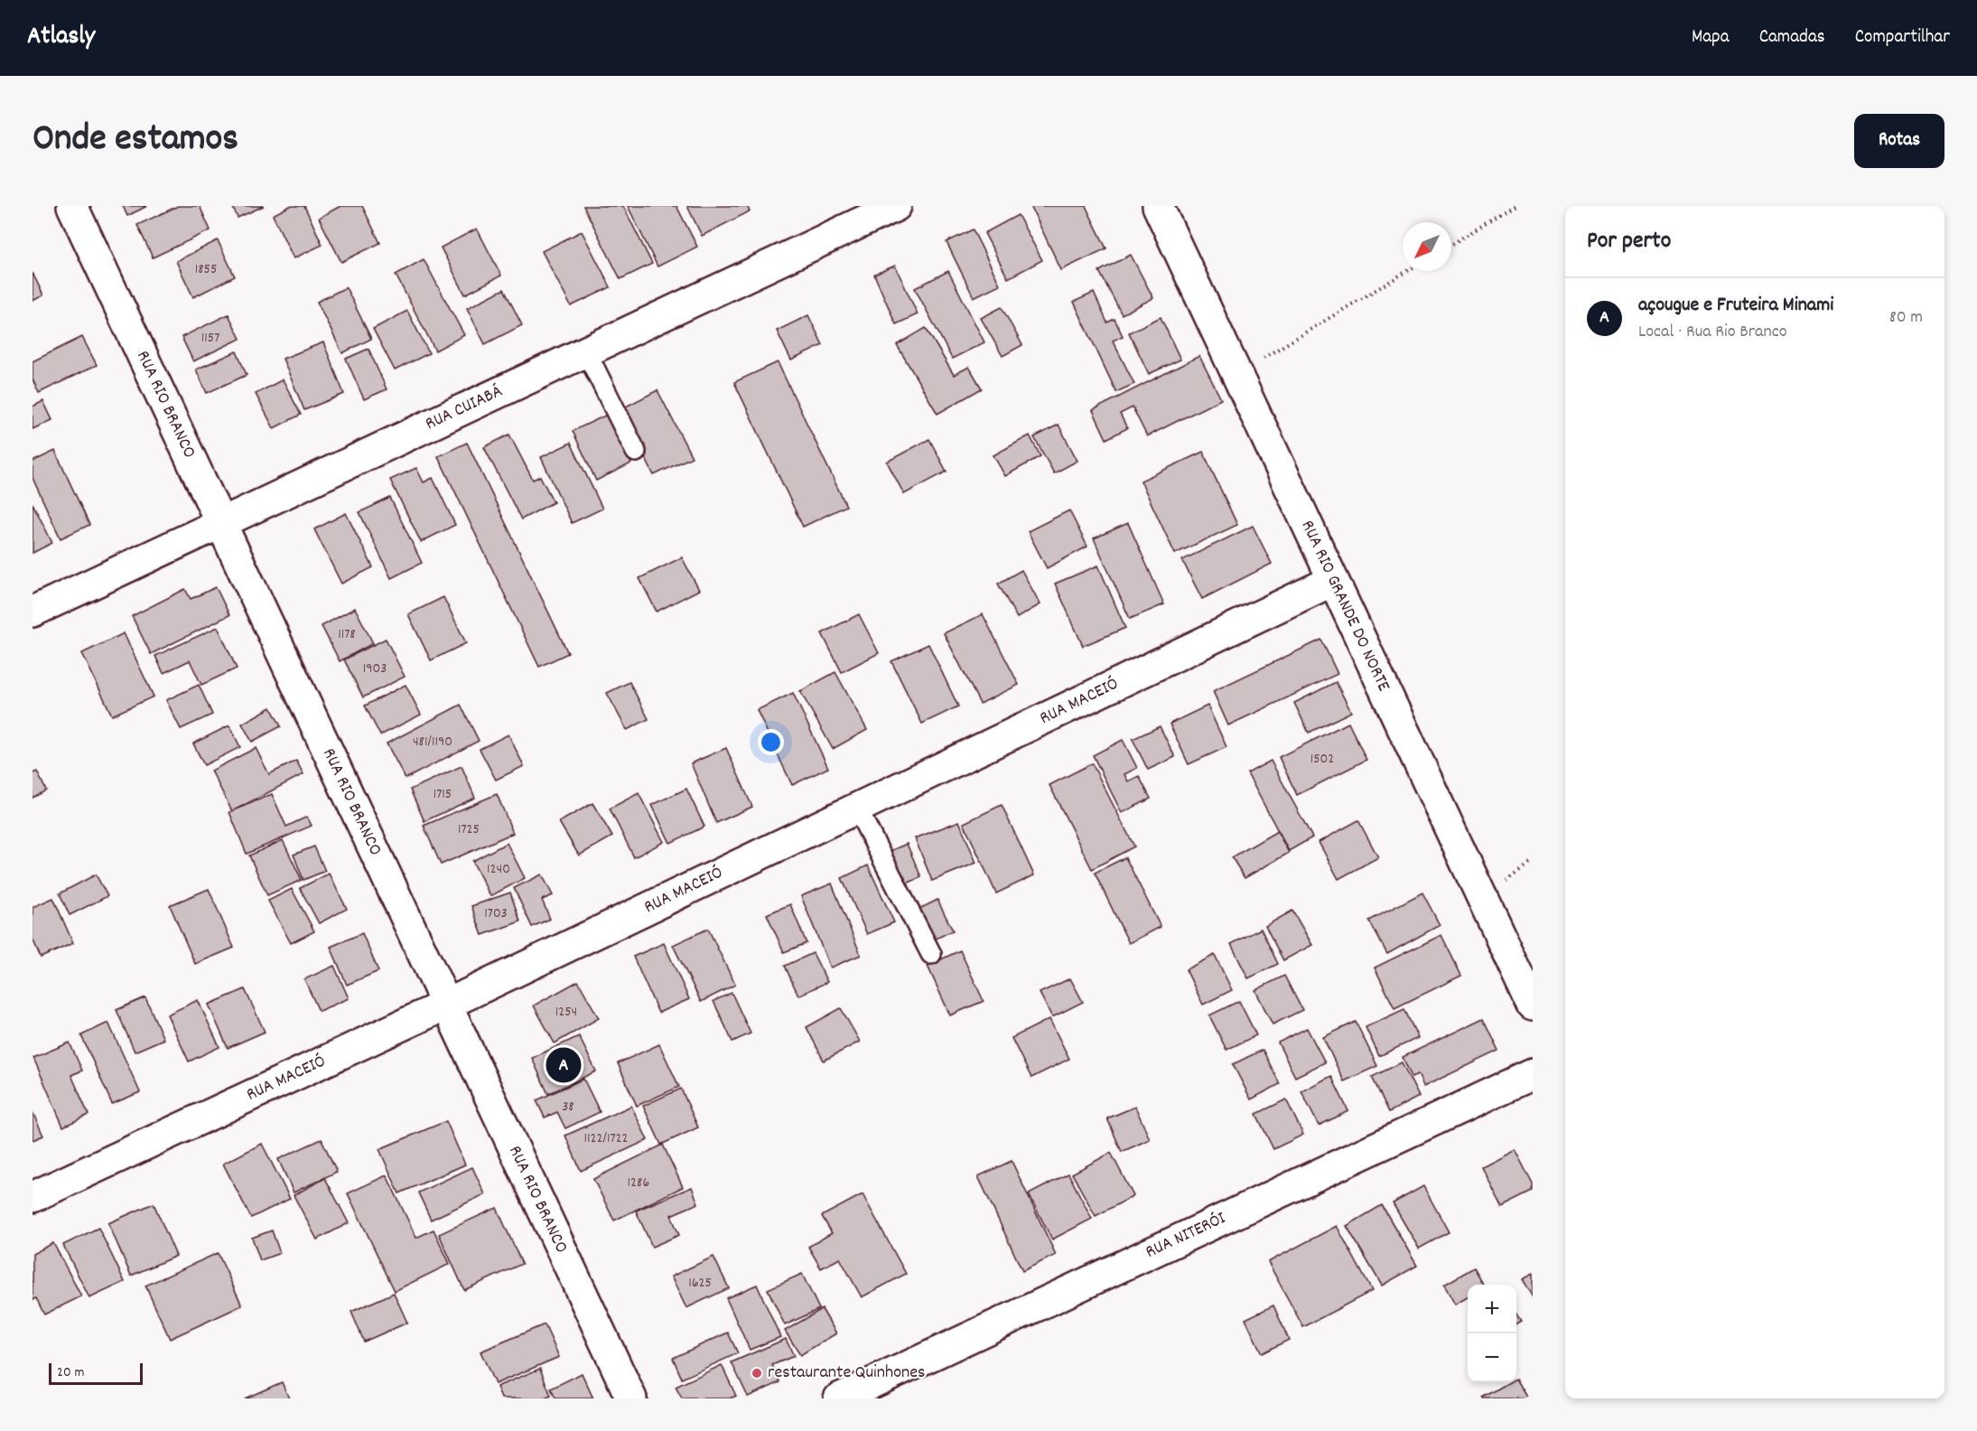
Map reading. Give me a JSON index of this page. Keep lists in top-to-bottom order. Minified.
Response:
{"streets":{"street":["RUA RIO BRANCO","RUA CUIABÁ","RUA RIO GRANDE DO NORTE","RUA MACEIÓ","RUA NITERÓI"]},"crossings":[["RUA RIO BRANCO","RUA CUIABÁ"],["RUA RIO BRANCO","RUA MACEIÓ"],["RUA RIO GRANDE DO NORTE","RUA MACEIÓ"]],"places":["restaurante Quinhones"],"house_numbers":["1855","1157","1178","1903","481/1190","1502","1715","1725","1240","1703","1254","38","1122/1722","1286","1625"],"scale_bar":"20 m","north":"bottom left","page":{"header":"Atlasly","nav":["Mapa","Camadas","Compartilhar"],"title":"Onde estamos","buttons":"Rotas","heading":"Por perto","list":[{"mark":"A","name":"açougue e Fruteira Minami","note":"Local · Rua Rio Branco","value":"80 m"}],"pins":"A","map_buttons":["+","−"],"scale":"20 m"}}
